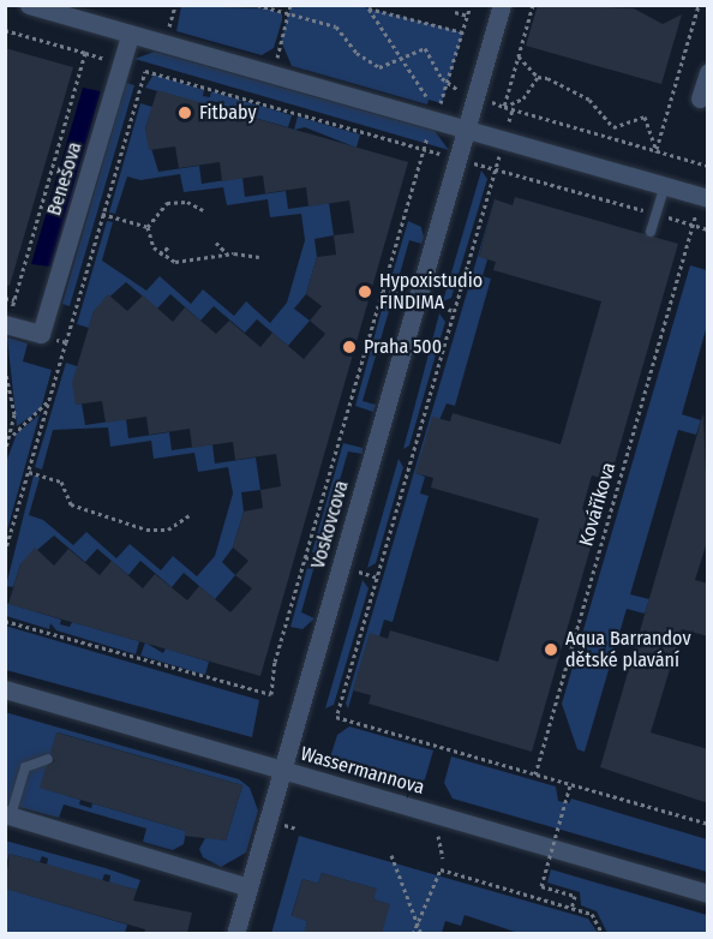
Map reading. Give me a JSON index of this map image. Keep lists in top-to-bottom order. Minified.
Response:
{"streets":{"street":["Benešova","Voskovcova","Wassermannova"],"path":["Kováříkova"]},"crossings":[["Voskovcova","Wassermannova"]],"places":["Fitbaby","Hypoxistudio FINDIMA","Praha 500","Aqua Barrandov dětské plavání"]}
